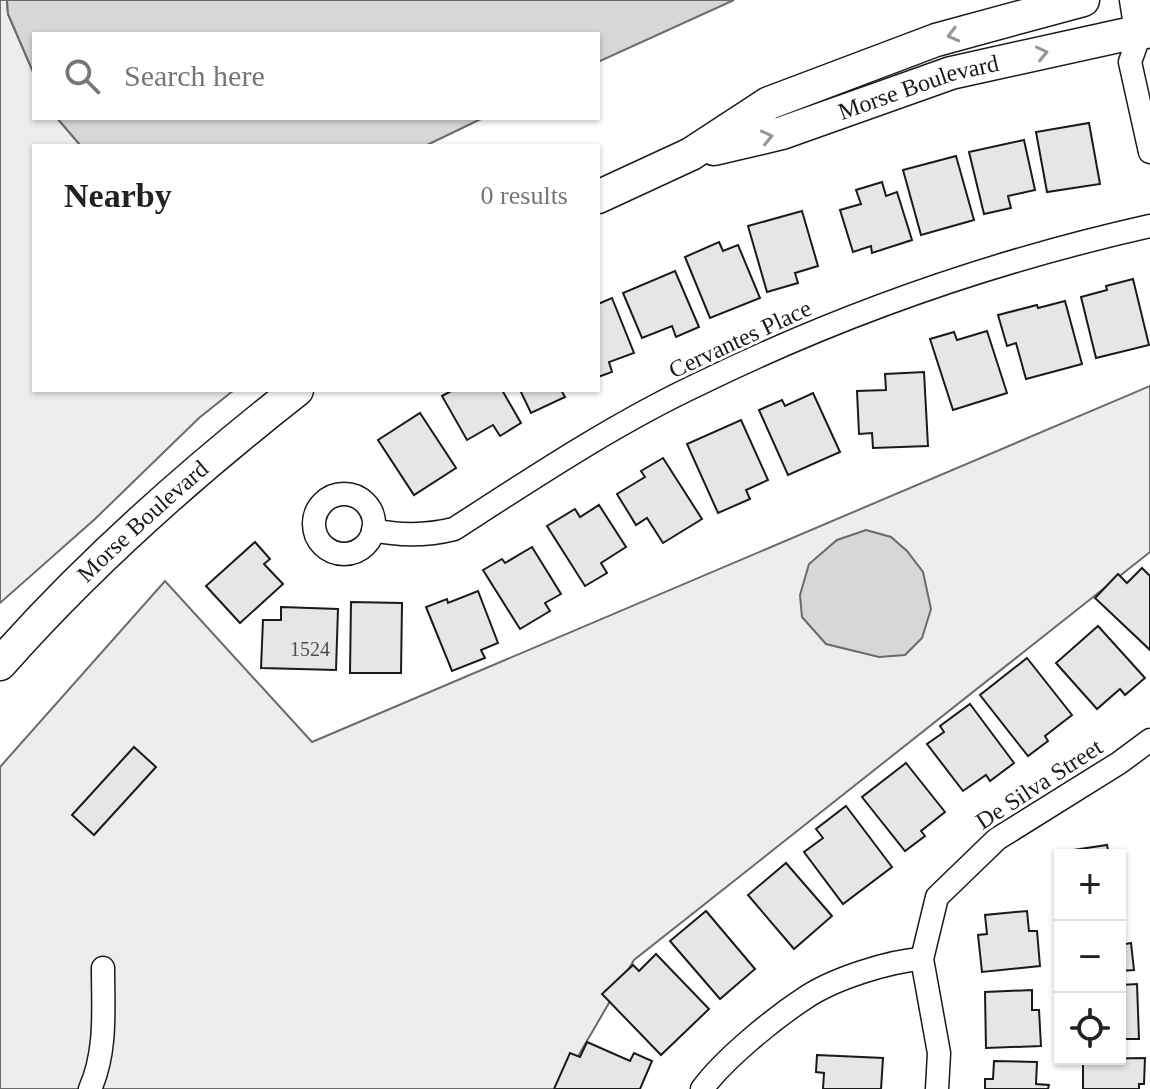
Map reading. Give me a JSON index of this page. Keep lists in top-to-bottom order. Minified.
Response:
{"streets":{"street":["Morse Boulevard","Cervantes Place","De Silva Street"]},"house_numbers":["1524"],"page":{"search":"Search here","heading":["Nearby","0 results"],"map_buttons":["+","−"]}}
